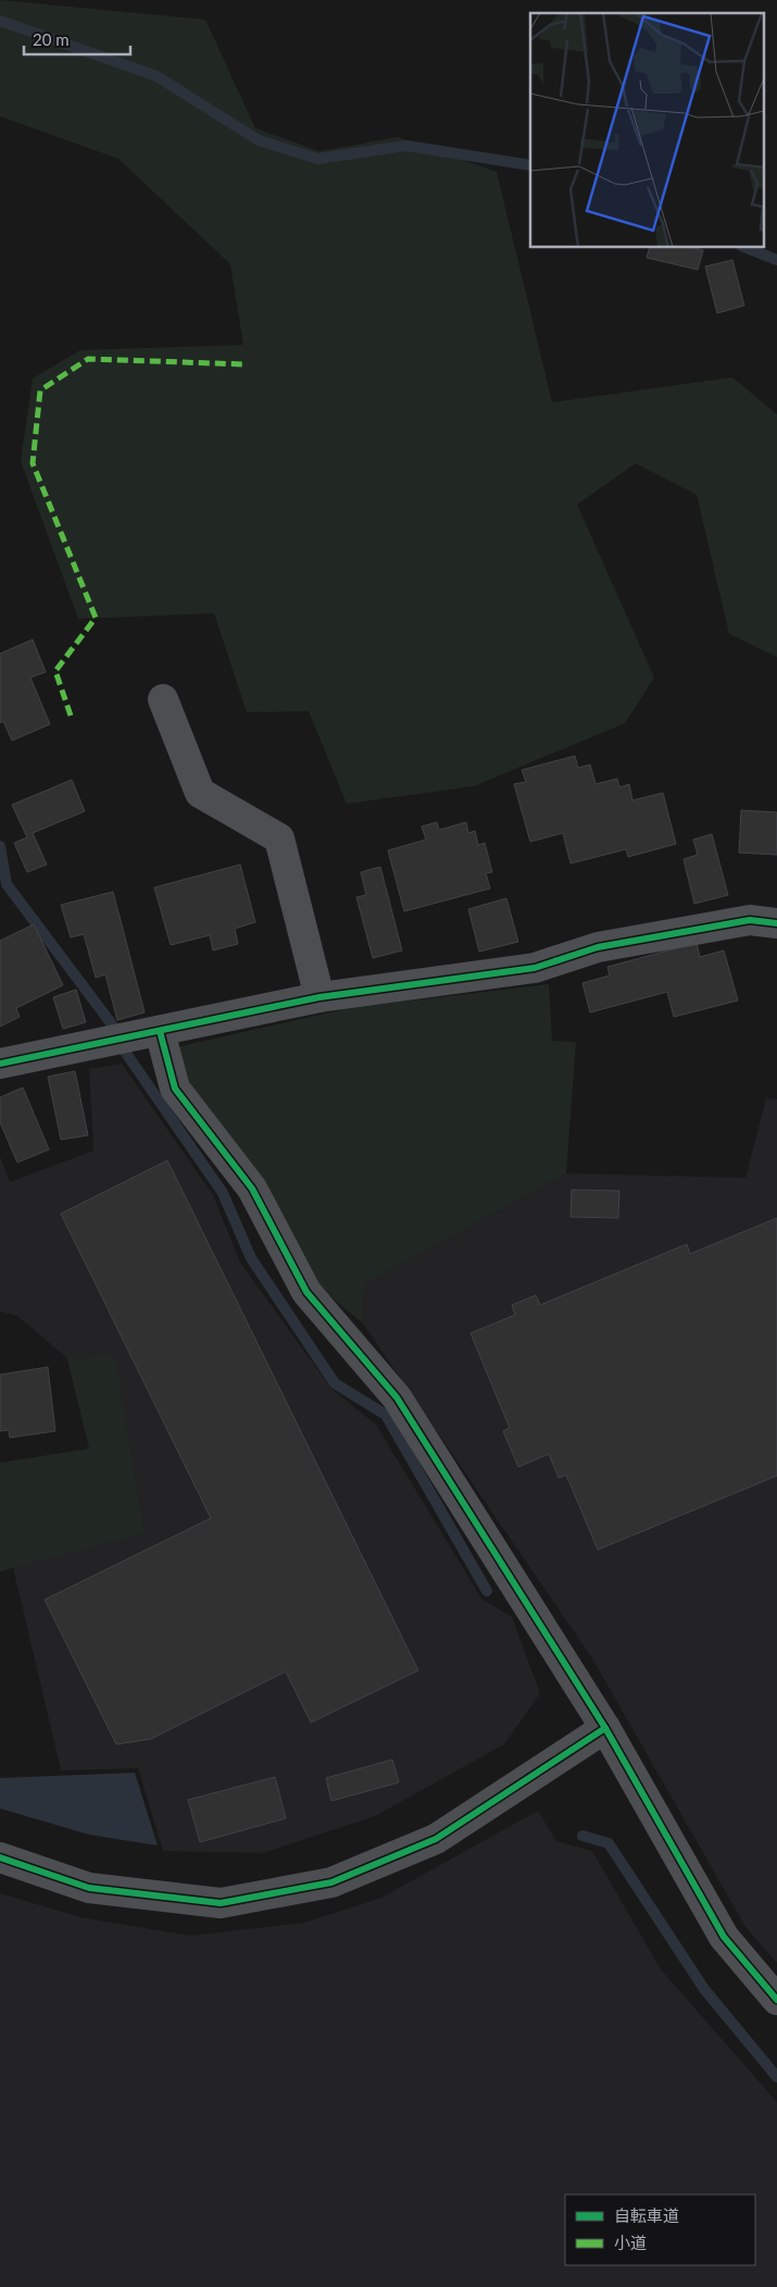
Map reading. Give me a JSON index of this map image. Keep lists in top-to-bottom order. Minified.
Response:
{"legend":["自転車道","小道"],"scale_bar":"20 m"}
